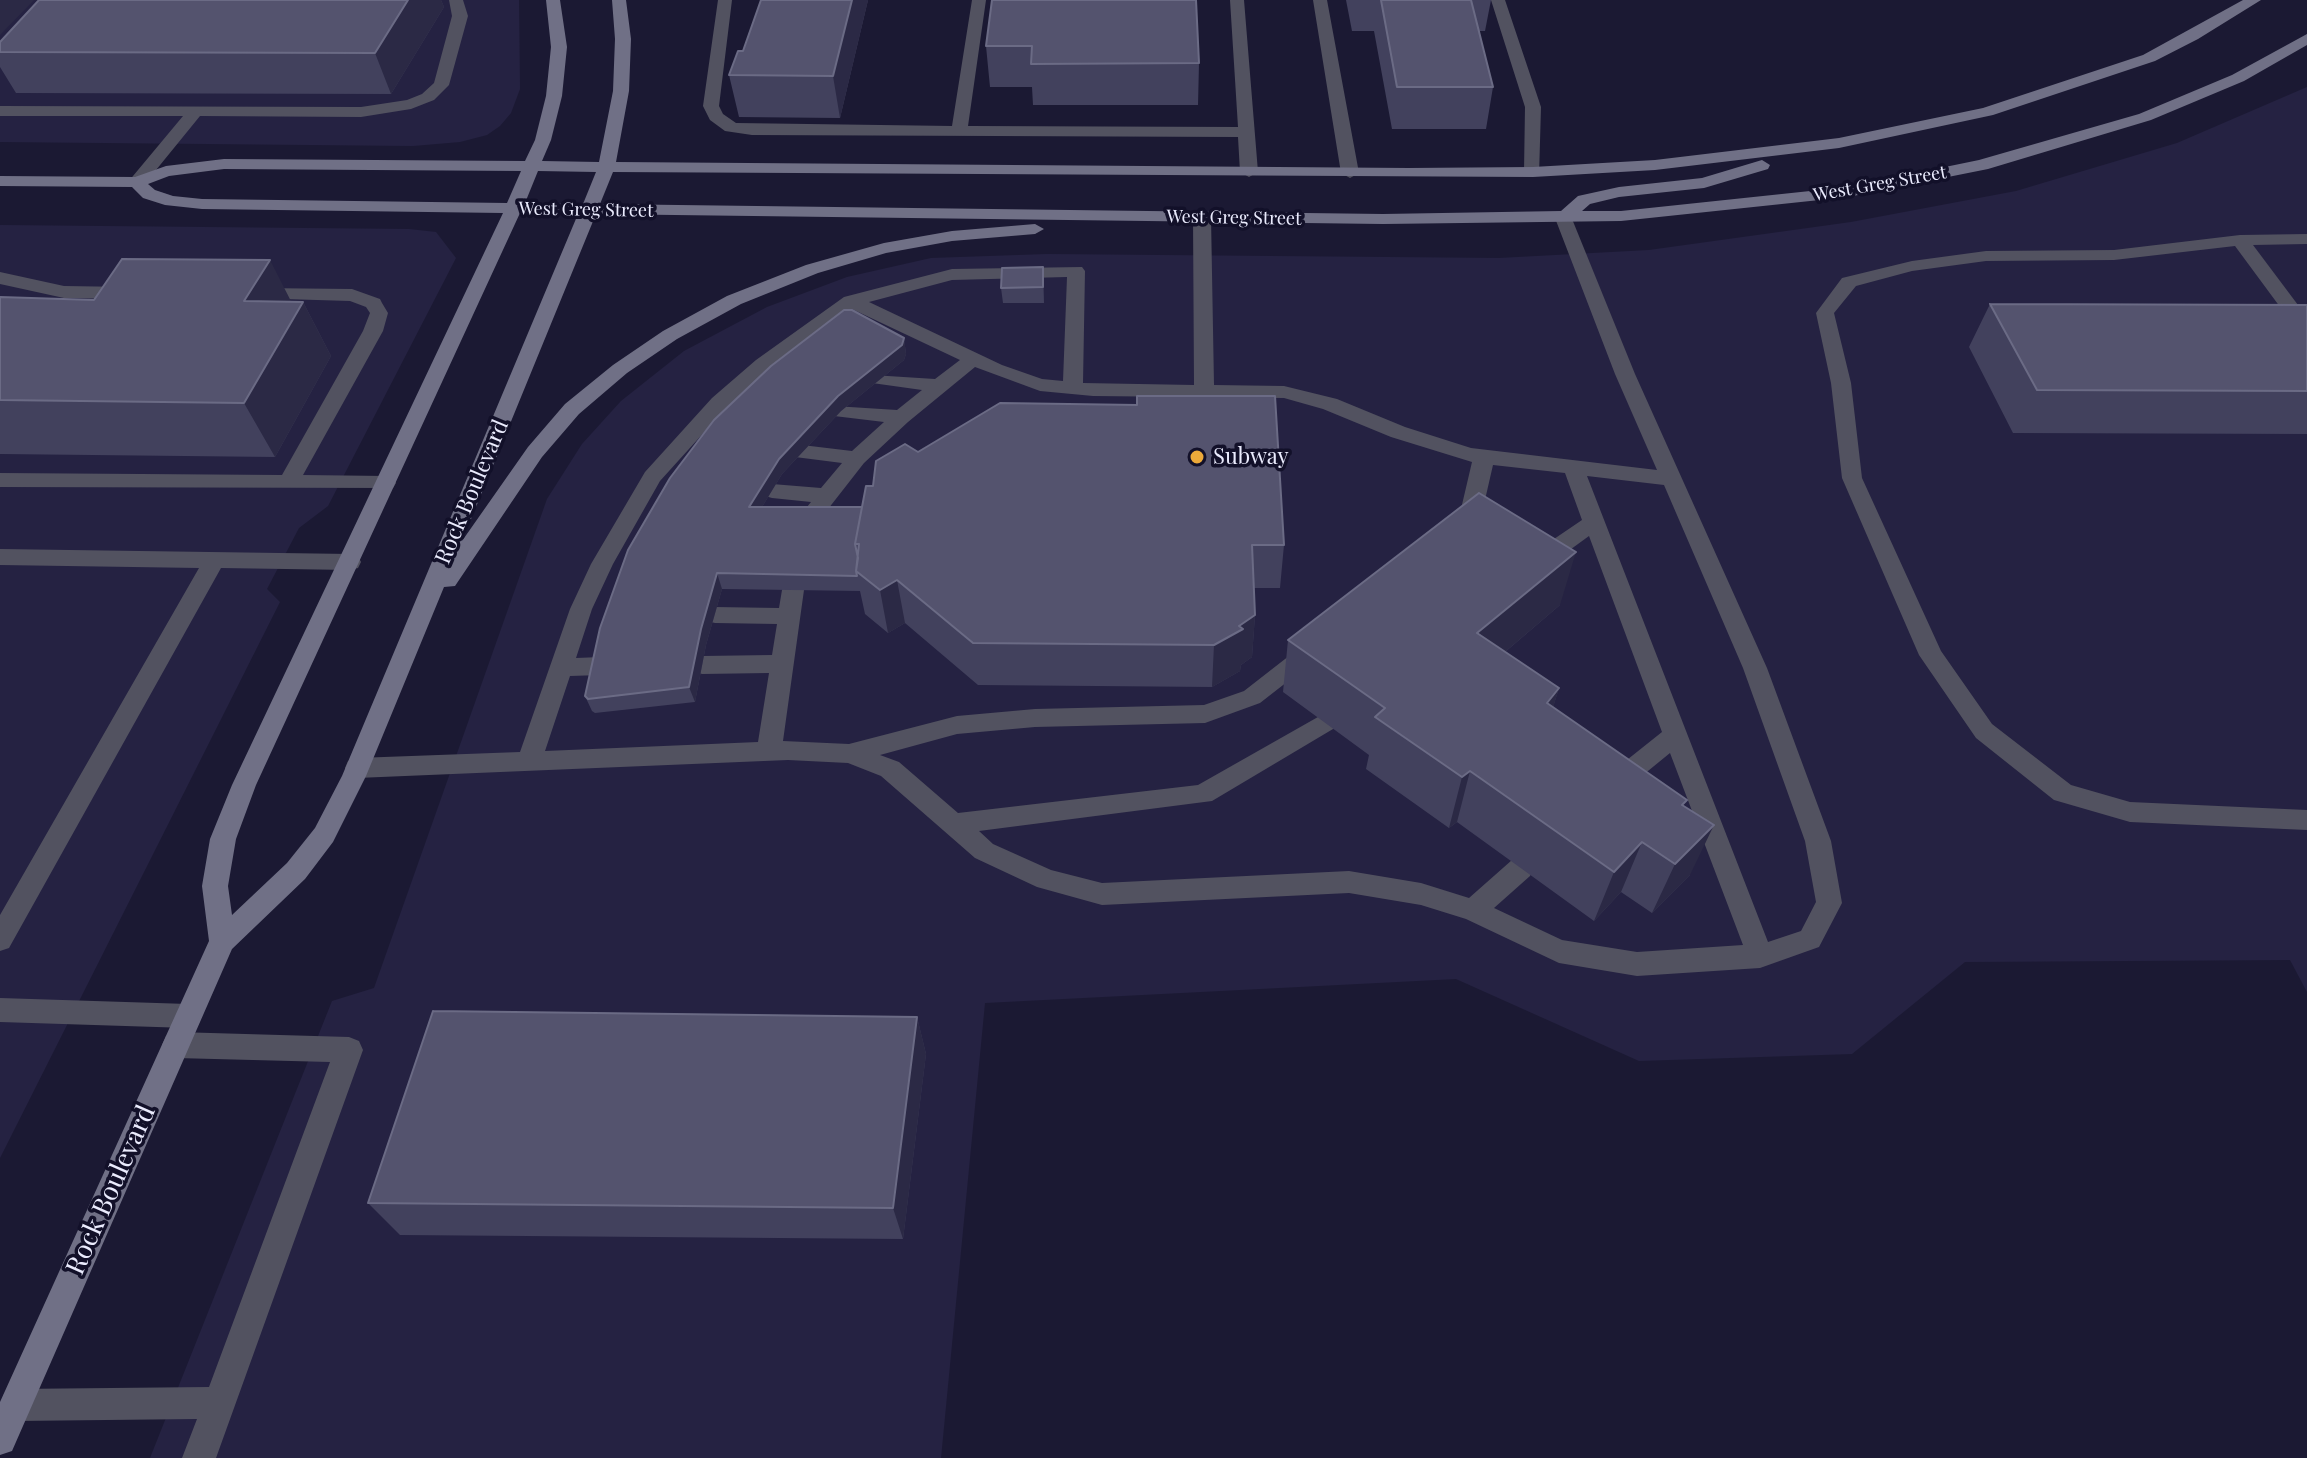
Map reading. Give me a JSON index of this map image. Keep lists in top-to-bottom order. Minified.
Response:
{"streets":{"main road":["West Greg Street","Rock Boulevard"]},"crossings":[["West Greg Street","Rock Boulevard"]],"places":["Subway"]}
